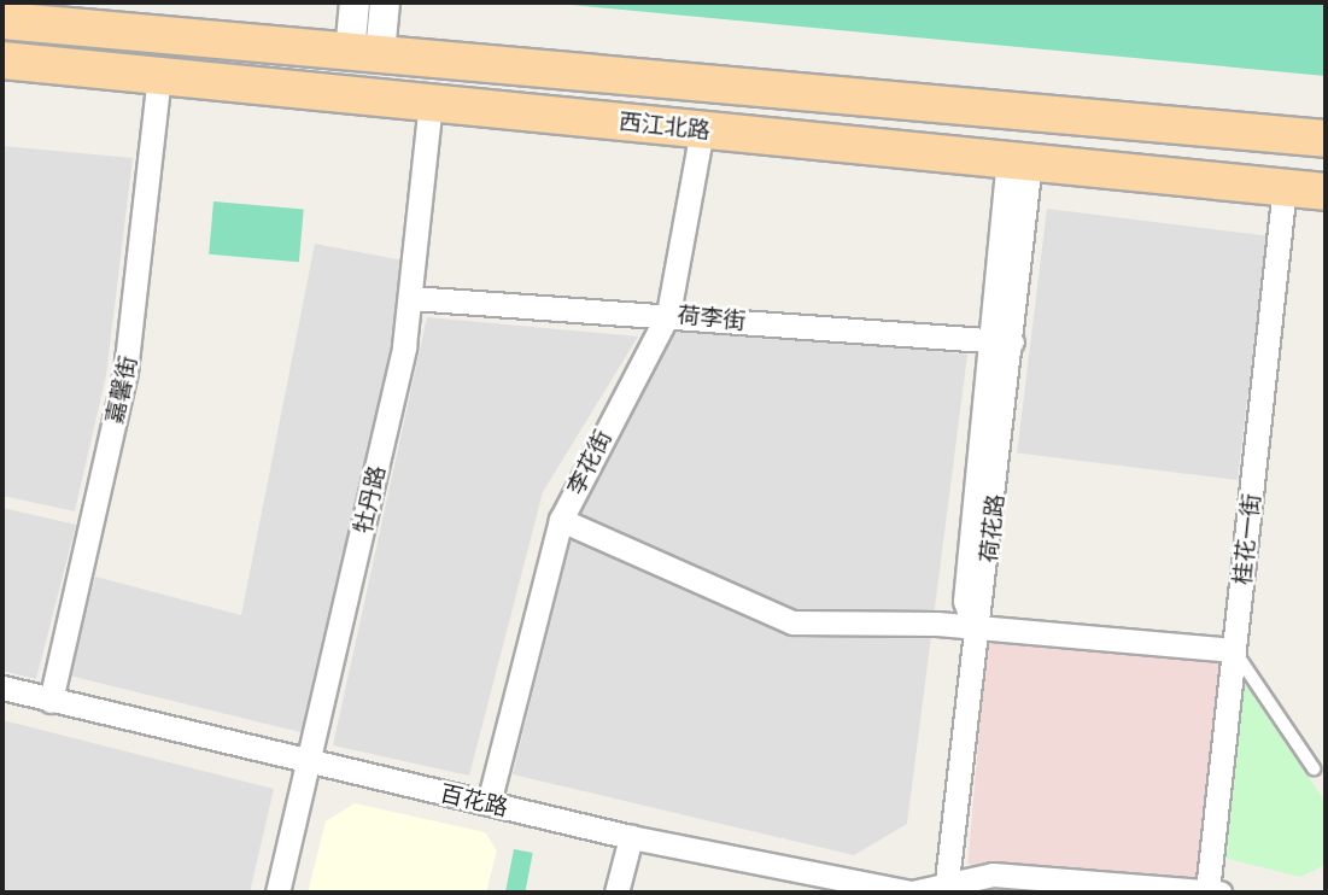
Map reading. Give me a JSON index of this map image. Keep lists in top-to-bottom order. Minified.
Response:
{"streets":{"main road":["西江北路"],"street":["荷李街","嘉馨街","李花街","牡丹路","荷花路","桂花一街","百花路"]},"crossings":[["西江北路","嘉馨街"],["西江北路","李花街"],["西江北路","牡丹路"],["西江北路","荷花路"],["西江北路","桂花一街"],["荷李街","李花街"],["荷李街","牡丹路"],["荷李街","荷花路"],["嘉馨街","百花路"],["李花街","百花路"],["牡丹路","百花路"],["荷花路","百花路"],["桂花一街","百花路"]]}
